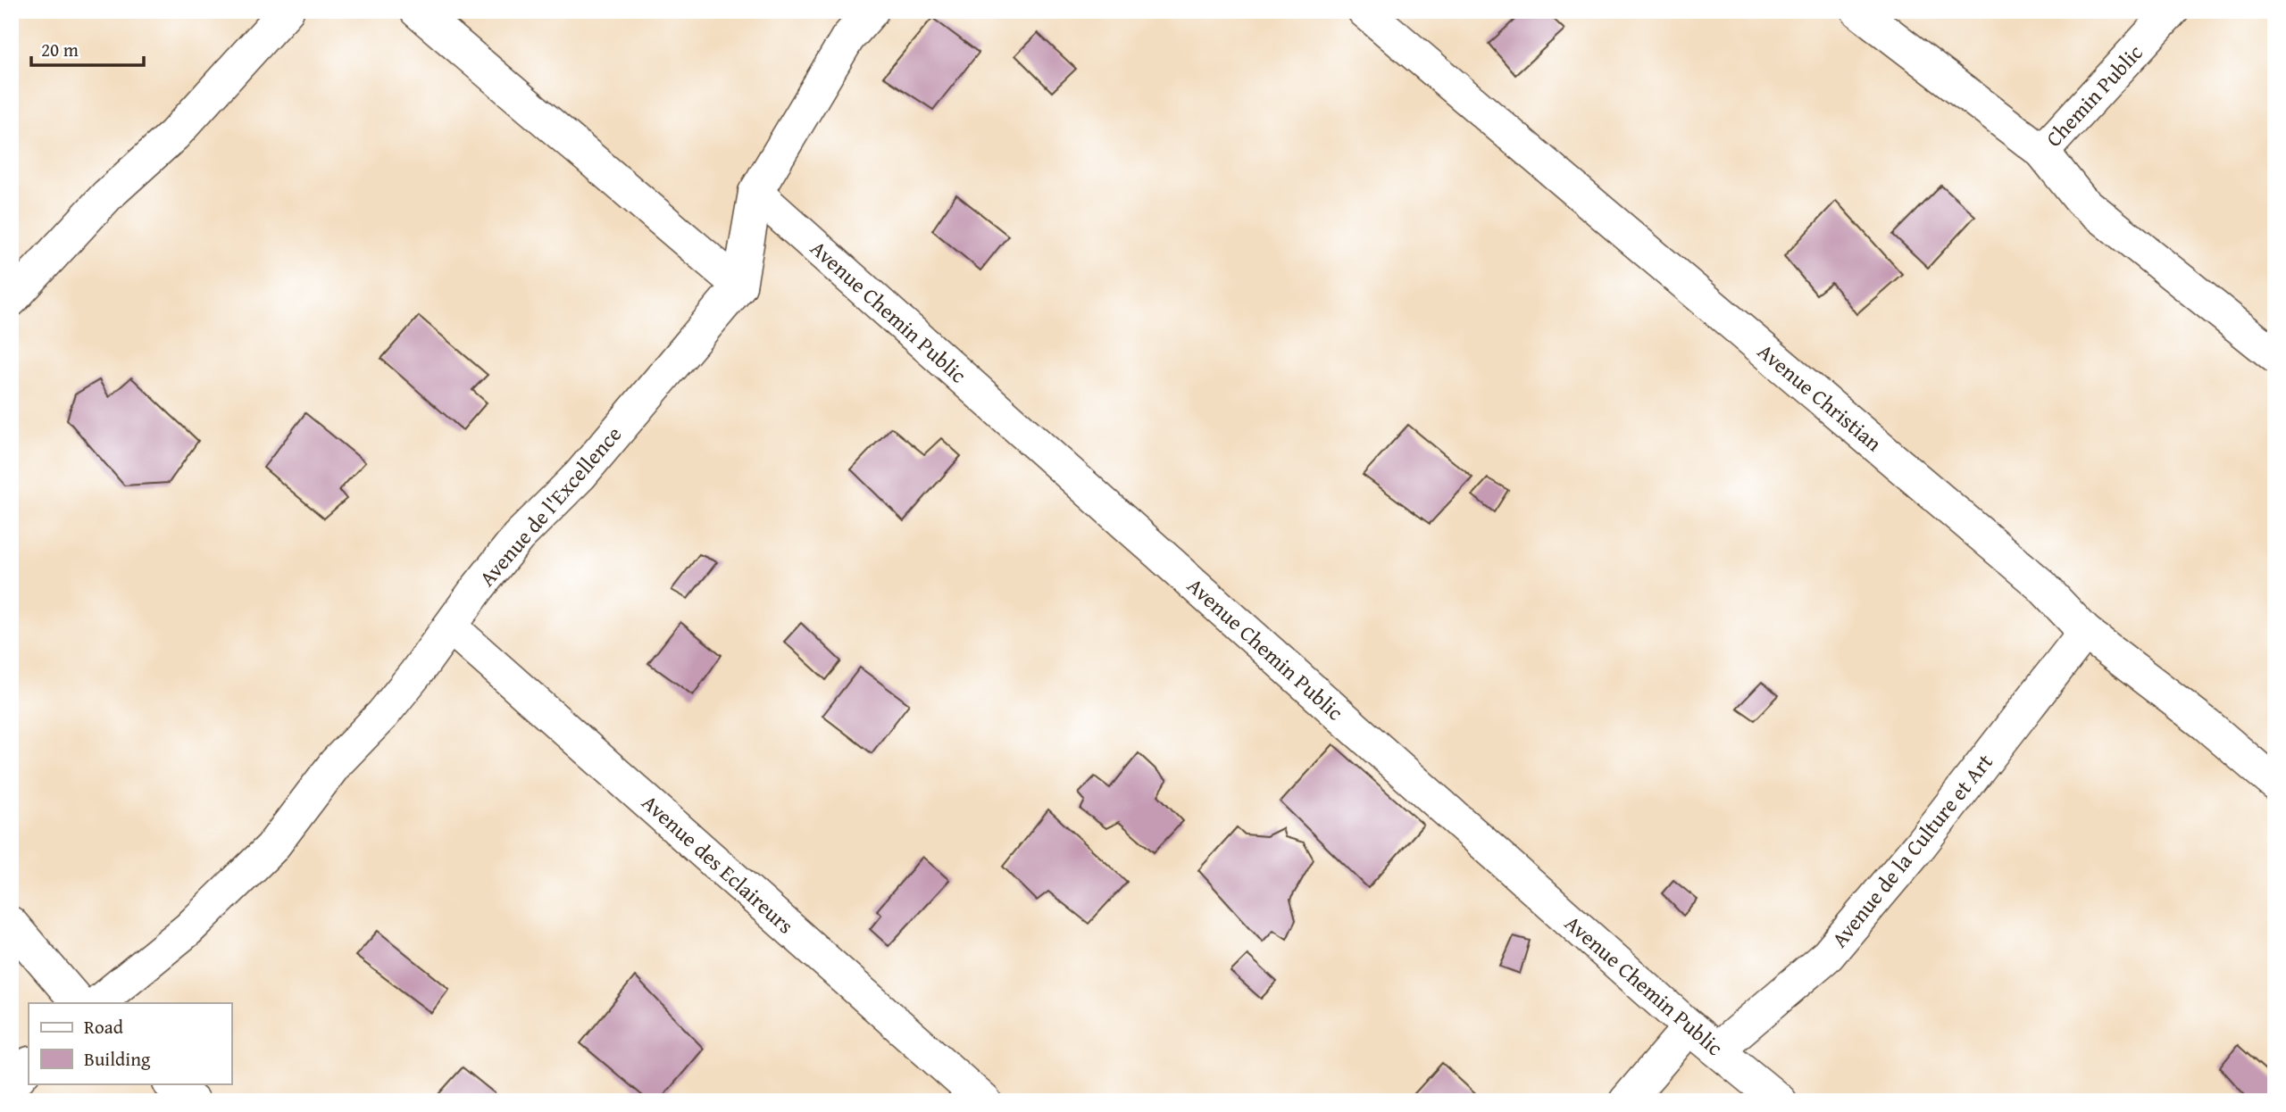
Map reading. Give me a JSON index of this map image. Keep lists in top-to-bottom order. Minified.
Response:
{"streets":{"street":["Chemin Public","Avenue Chemin Public","Avenue Christian","Avenue de l'Excellence","Avenue de la Culture et Art","Avenue des Eclaireurs"]},"crossings":[["Avenue Chemin Public","Avenue de la Culture et Art"],["Avenue Christian","Avenue de la Culture et Art"],["Avenue de l'Excellence","Avenue des Eclaireurs"]],"legend":["Road","Building"],"scale_bar":"20 m"}
